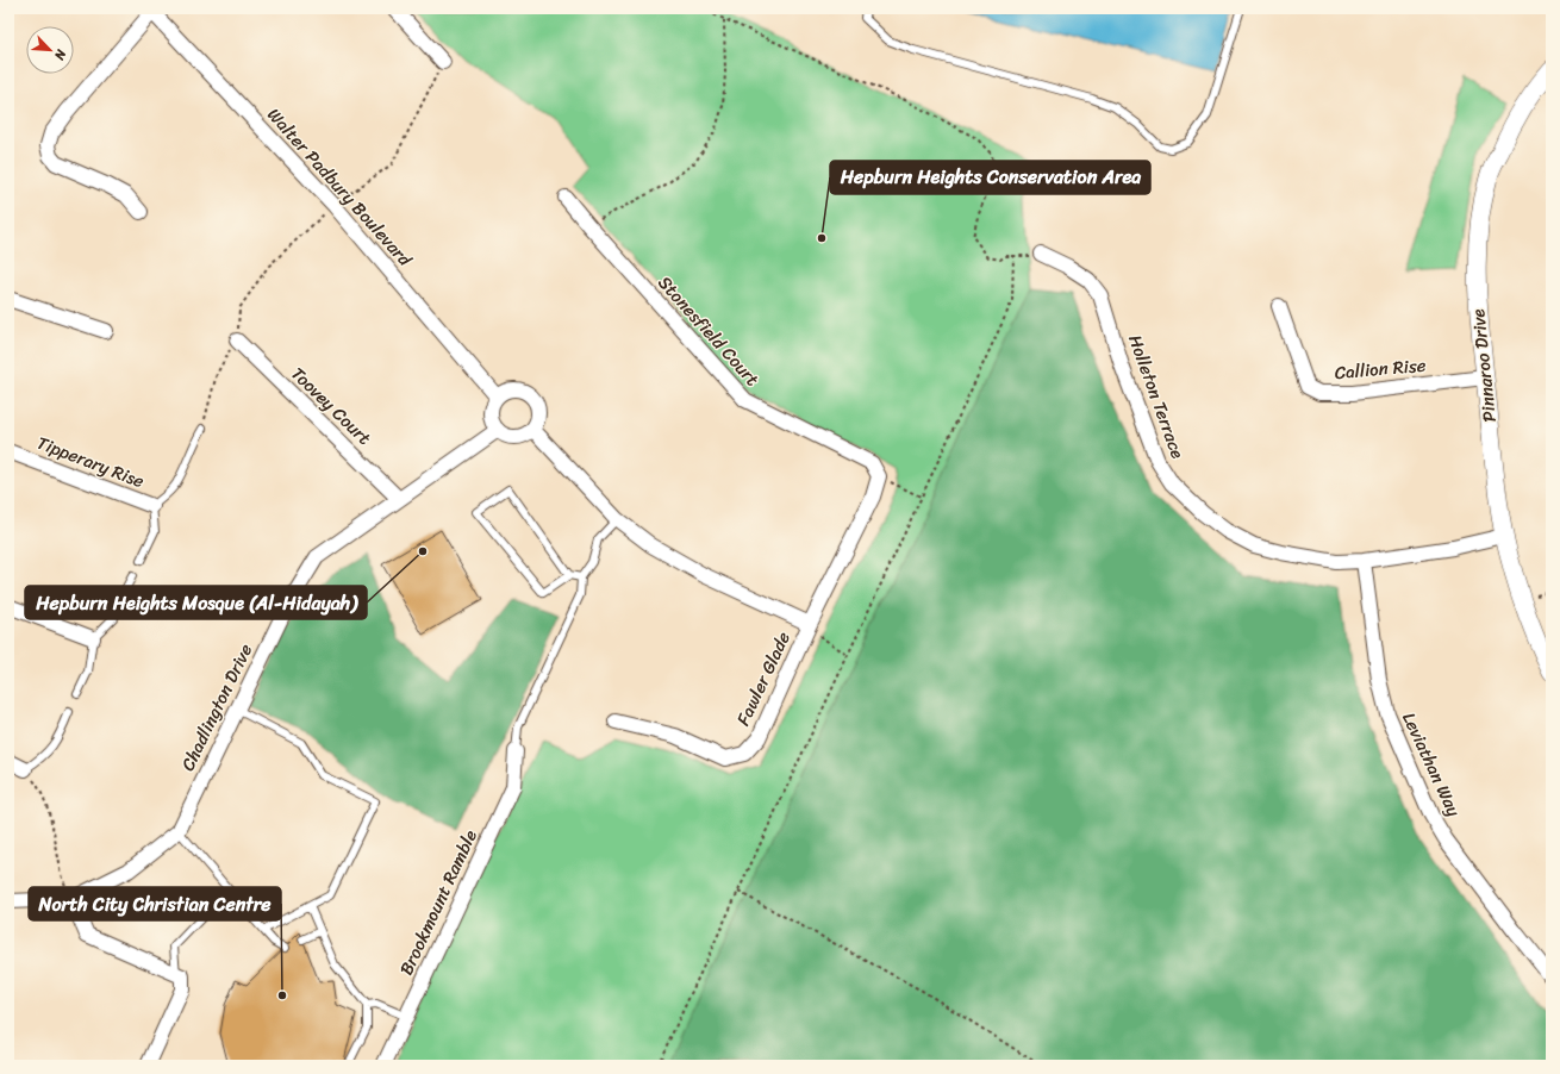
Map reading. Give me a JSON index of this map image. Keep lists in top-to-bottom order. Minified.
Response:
{"streets":{"street":["Walter Padbury Boulevard","Stonesfield Court","Pinnaroo Drive","Callion Rise","Holleton Terrace","Toovey Court","Tipperary Rise","Fawler Glade","Chadlington Drive","Leviathan Way","Brookmount Ramble"]},"crossings":[["Walter Padbury Boulevard","Chadlington Drive"],["Pinnaroo Drive","Callion Rise"],["Pinnaroo Drive","Holleton Terrace"],["Holleton Terrace","Leviathan Way"],["Toovey Court","Chadlington Drive"]],"places":["Hepburn Heights Conservation Area","Hepburn Heights Mosque (Al-Hidayah)","North City Christian Centre"],"north":"bottom right"}
